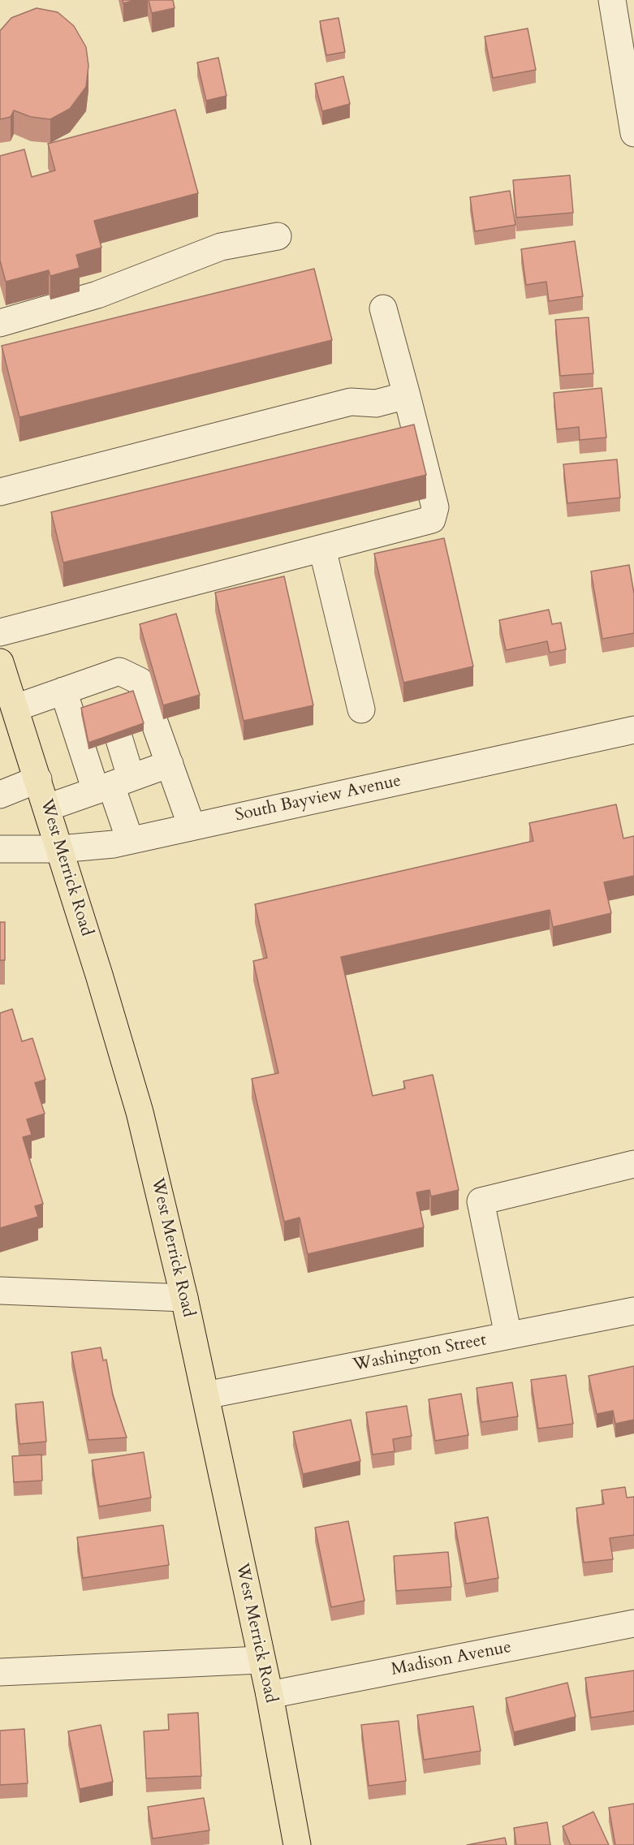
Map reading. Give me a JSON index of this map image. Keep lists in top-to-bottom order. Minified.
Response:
{"streets":{"main road":["West Merrick Road"],"street":["South Bayview Avenue","Washington Street","Madison Avenue"]},"crossings":[["South Bayview Avenue","West Merrick Road"],["West Merrick Road","Washington Street"],["West Merrick Road","Madison Avenue"]]}
